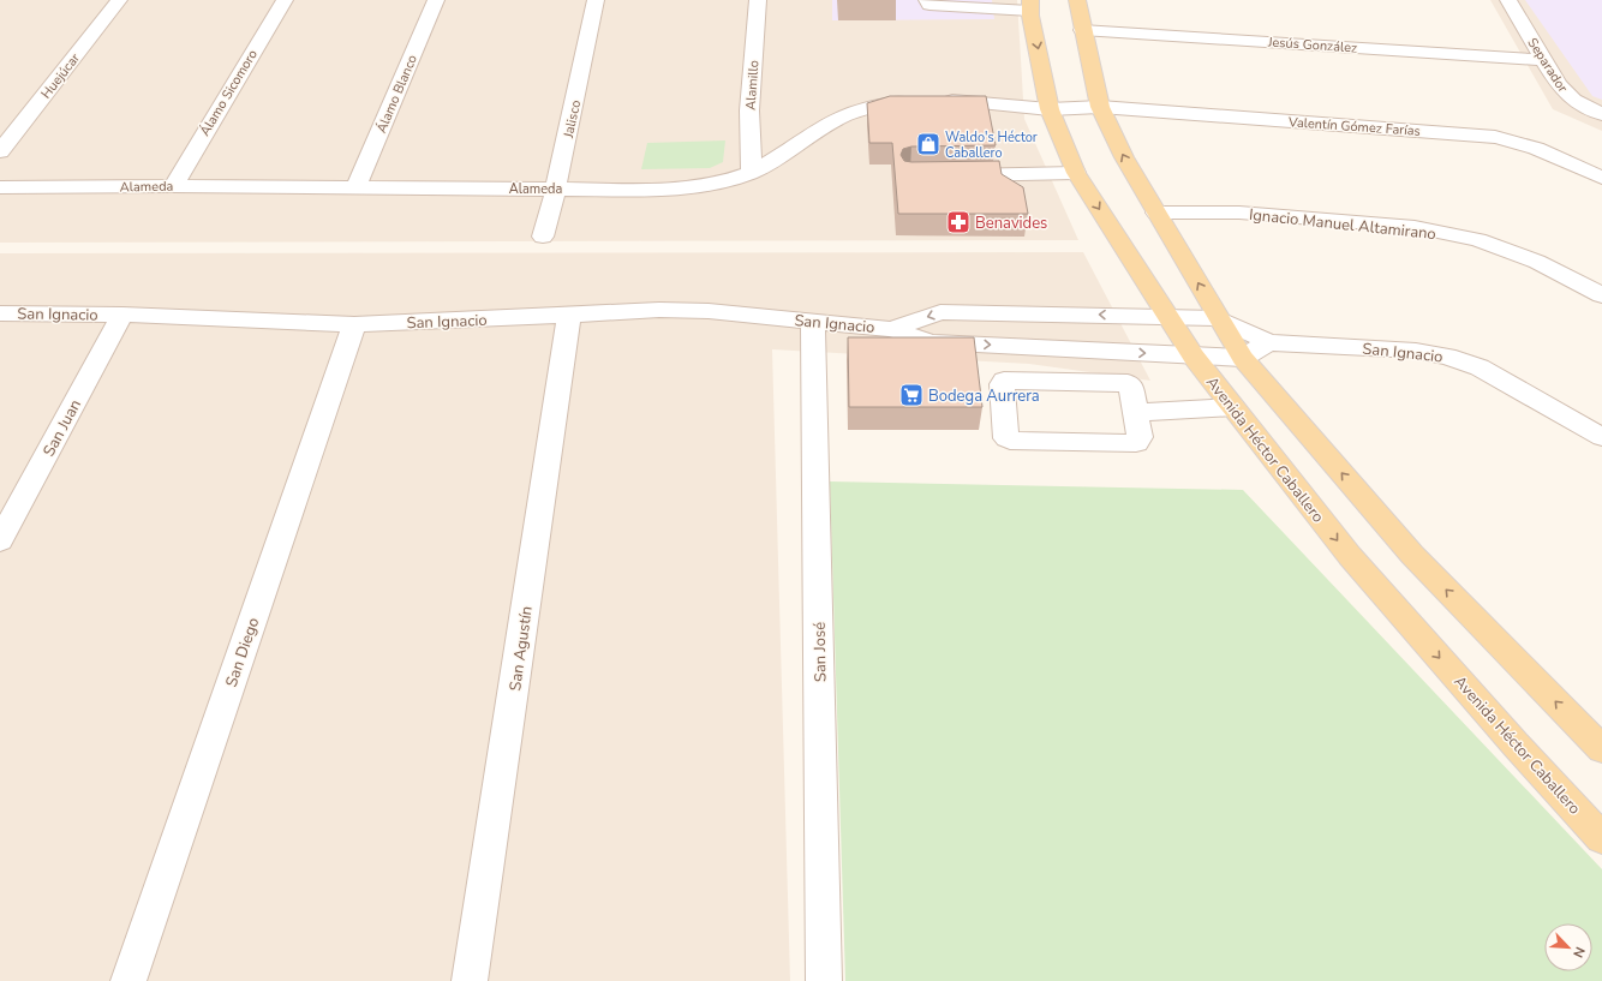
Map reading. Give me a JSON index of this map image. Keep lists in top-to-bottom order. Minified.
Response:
{"streets":{"main road":["Avenida Héctor Caballero"],"street":["Jesús González","Separador","Huejúcar","Alamillo","Álamo Sicomoro","Álamo Blanco","Jalisco","Valentín Gómez Farías","Alameda","Ignacio Manuel Altamirano","San Ignacio","San Juan","San Agustín","San Diego","San José"]},"crossings":[["Jesús González","Separador"],["Alamillo","Alameda"],["Álamo Sicomoro","Alameda"],["Álamo Blanco","Alameda"],["Jalisco","Alameda"],["Valentín Gómez Farías","Alameda"],["Valentín Gómez Farías","Avenida Héctor Caballero"],["Alameda","Avenida Héctor Caballero"],["San Ignacio","San Juan"],["San Ignacio","Avenida Héctor Caballero"],["San Ignacio","San Agustín"],["San Ignacio","San Diego"],["San Ignacio","San José"]],"places":{"shop":["Waldo's Héctor Caballero"],"pharmacy":["Benavides"],"supermarket":["Bodega Aurrera"]},"north":"bottom right"}
